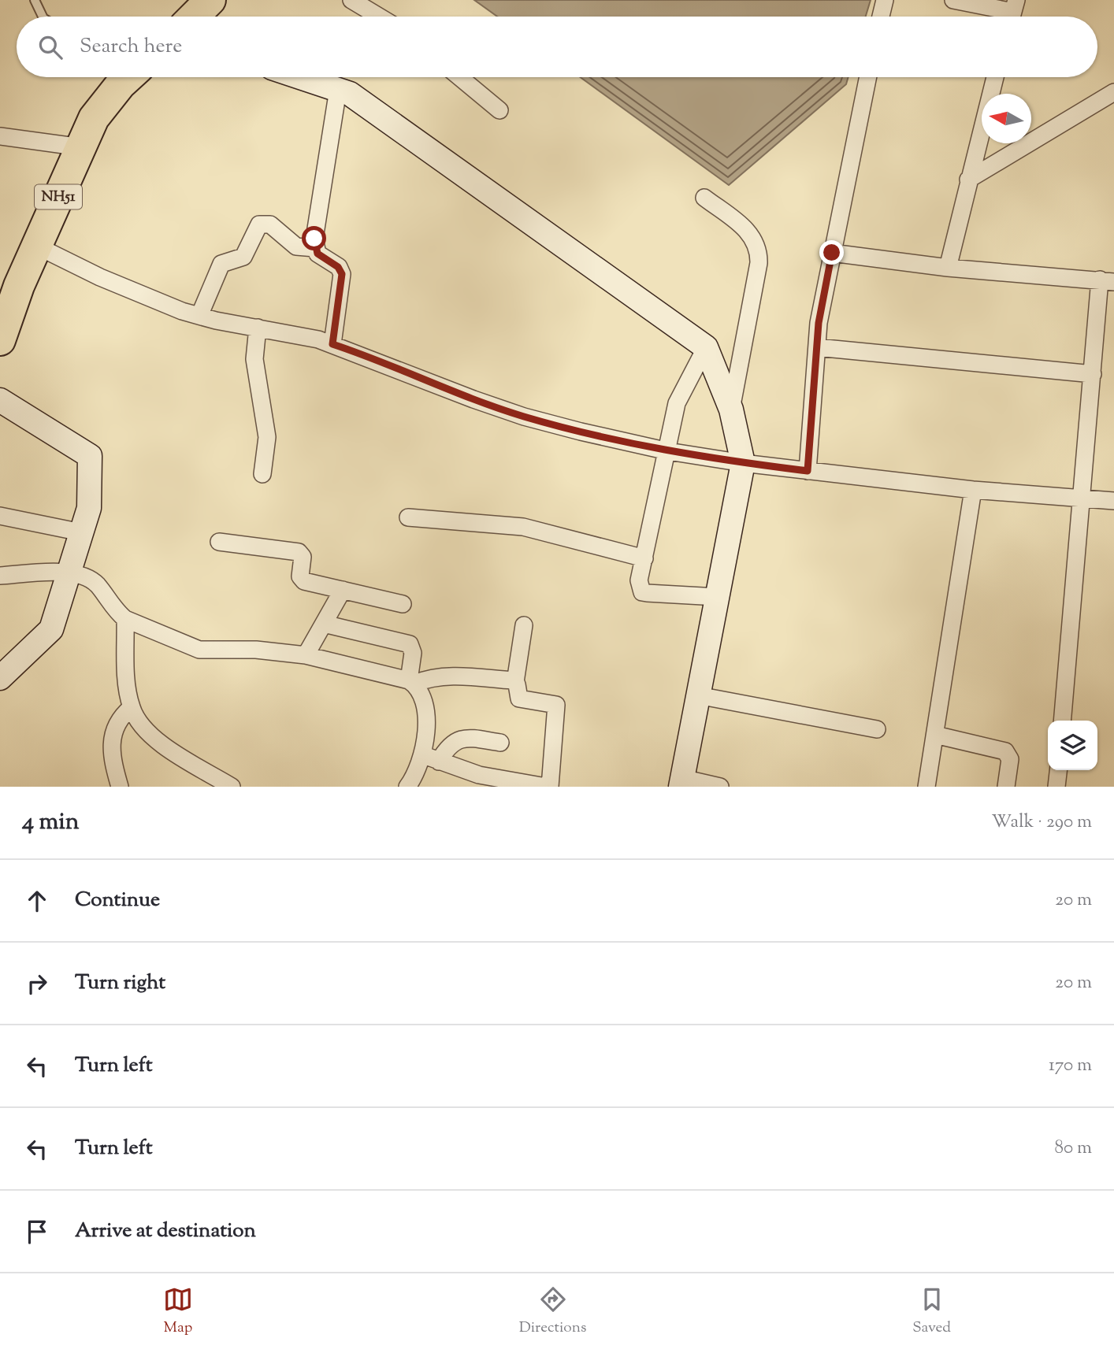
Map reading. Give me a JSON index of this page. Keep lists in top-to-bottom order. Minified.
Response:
{"streets":{"highway":["NH51"]},"north":"left","page":{"search":"Search here","heading":["4 min","Walk · 290 m"],"list":[["Continue","20 m"],["Turn right","20 m"],["Turn left","170 m"],["Turn left","80 m"],"Arrive at destination"],"nav":["Map","Directions","Saved"]}}
